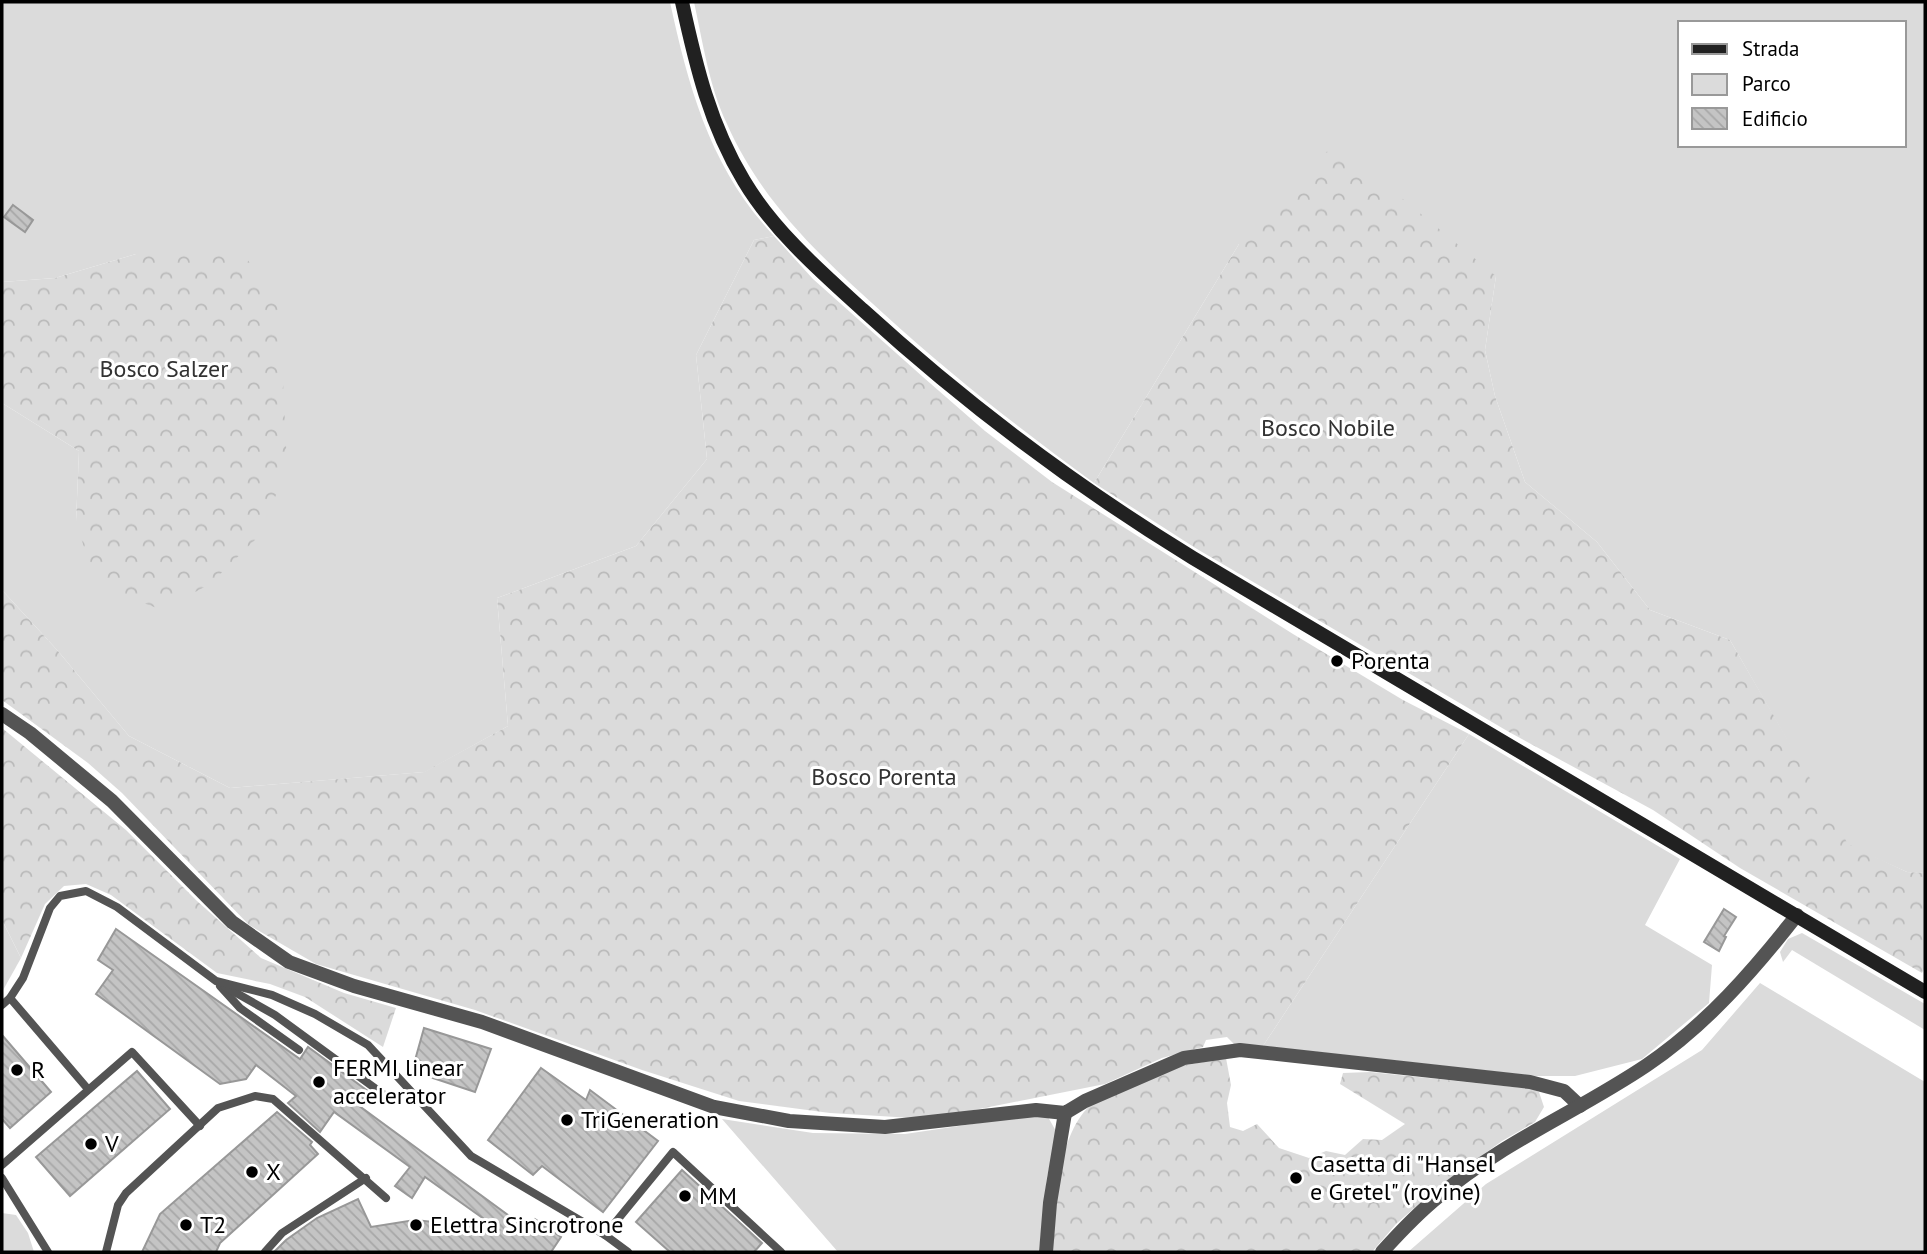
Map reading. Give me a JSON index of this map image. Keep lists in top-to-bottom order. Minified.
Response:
{"parks":["Bosco Salzer","Bosco Nobile","Bosco Porenta"],"places":["Porenta","R","FERMI linear accelerator","TriGeneration","V","X","Casetta di \"Hansel e Gretel\" (rovine)","MM","T2","Elettra Sincrotrone"],"legend":["Strada","Parco","Edificio"]}
